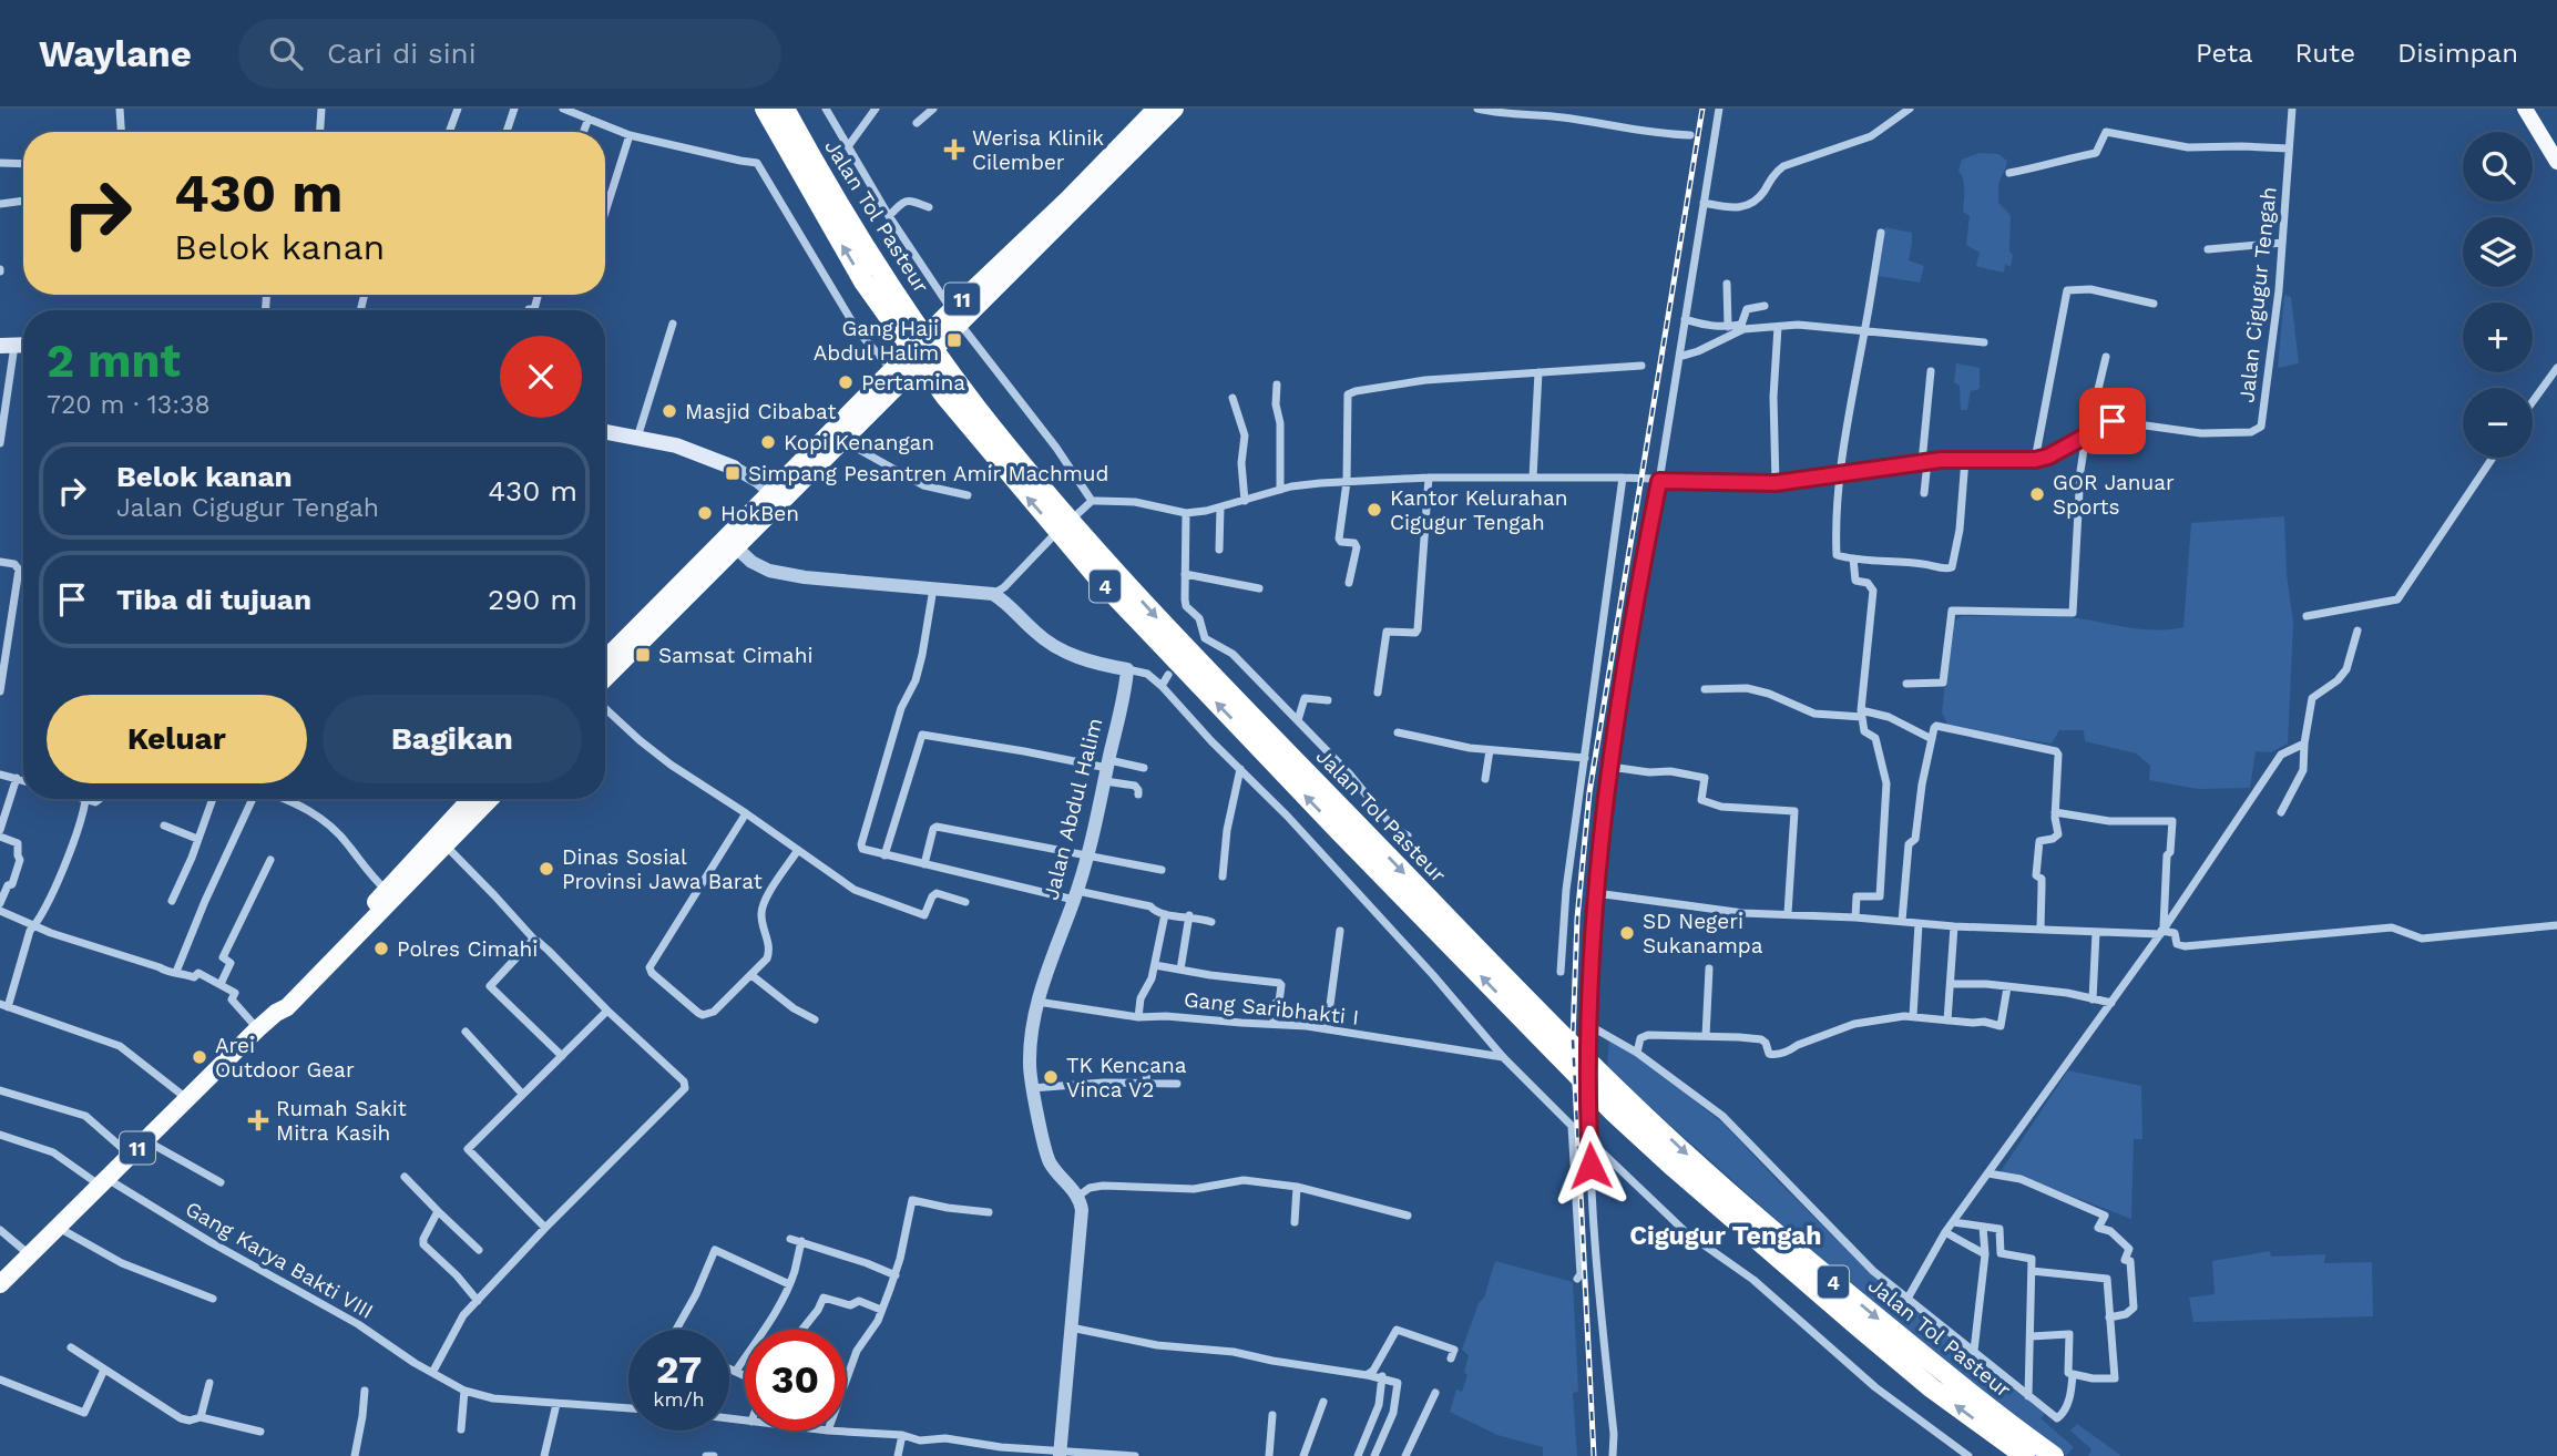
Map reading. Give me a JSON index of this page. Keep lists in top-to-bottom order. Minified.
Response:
{"streets":{"highway":["Jalan Tol Pasteur","11","4"],"street":["Jalan Cigugur Tengah","Jalan Abdul Halim","Gang Saribhakti I","Gang Karya Bakti VIII"]},"crossings":[["11","Gang Karya Bakti VIII"],["Jalan Abdul Halim","Gang Saribhakti I"]],"districts":["Cigugur Tengah"],"places":{"health":["Werisa Klinik Cilember","Rumah Sakit Mitra Kasih"],"transit":["Gang Haji Abdul Halim","Simpang Pesantren Amir Machmud","Samsat Cimahi"],"other":["Pertamina","Masjid Cibabat","Kopi Kenangan","GOR Januar Sports","Kantor Kelurahan Cigugur Tengah","HokBen","Dinas Sosial Provinsi Jawa Barat","SD Negeri Sukanampa","Polres Cimahi","Arei Outdoor Gear","TK Kencana Vinca V2"]},"page":{"header":"Waylane","search":"Cari di sini","nav":["Peta","Rute","Disimpan"],"map_buttons":["+","−"],"turn":["430 m","Belok kanan"],"heading":["2 mnt","720 m · 13:38"],"list":[{"name":"Belok kanan","note":"Jalan Cigugur Tengah","value":"430 m"},{"name":"Tiba di tujuan","value":"290 m"}],"buttons":["Keluar","Bagikan"],"speed":"27 km/h","limit":"30"}}
